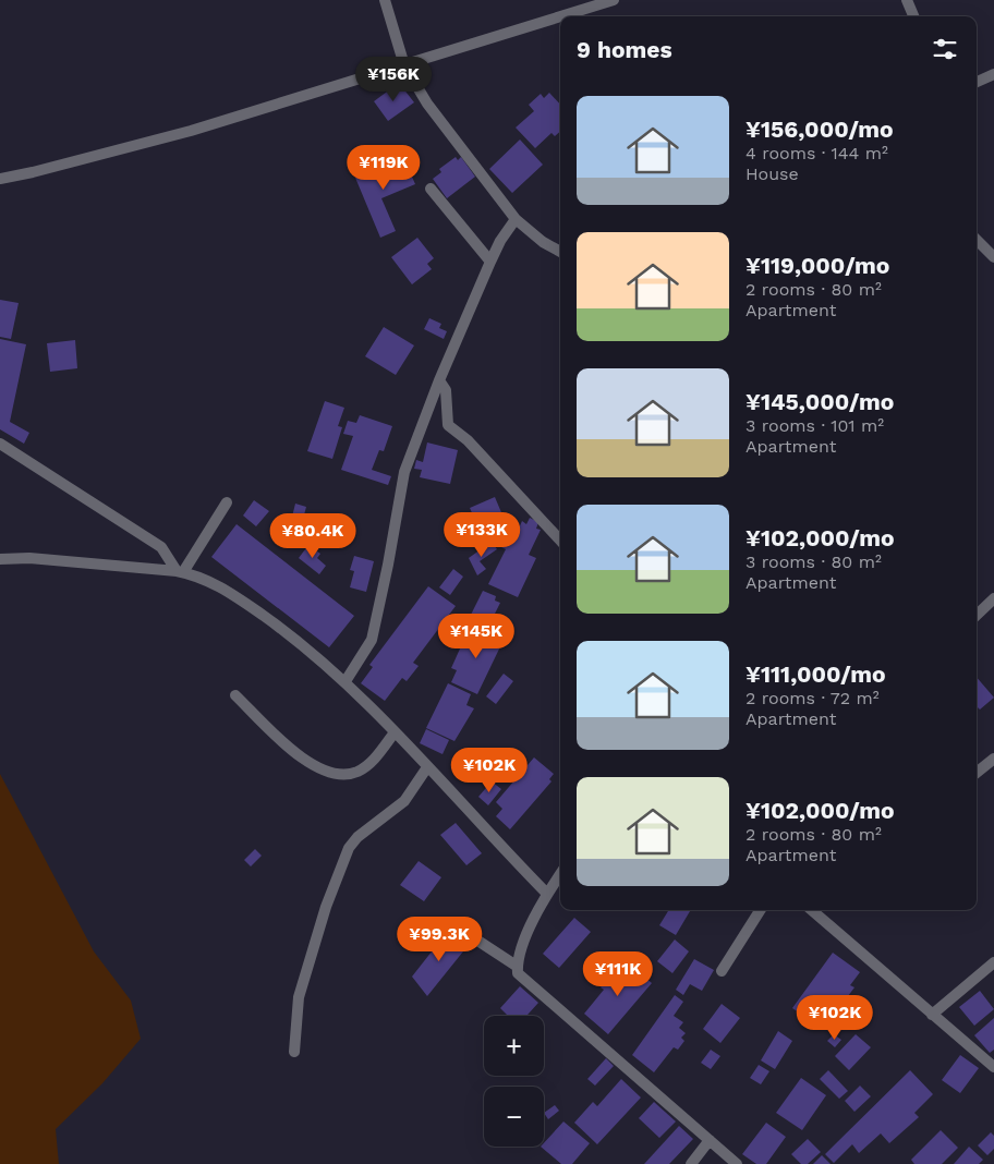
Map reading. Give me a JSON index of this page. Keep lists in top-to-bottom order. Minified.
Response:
{"page":{"heading":"9 homes","price":["¥156K","¥119K","¥133K","¥80.4K","¥145K","¥102K","¥99.3K","¥111K","¥102K"],"list":[{"name":"¥156,000/mo","note":"4 rooms · 144 m² · House"},{"name":"¥119,000/mo","note":"2 rooms · 80 m² · Apartment"},{"name":"¥145,000/mo","note":"3 rooms · 101 m² · Apartment"},{"name":"¥102,000/mo","note":"3 rooms · 80 m² · Apartment"},{"name":"¥111,000/mo","note":"2 rooms · 72 m² · Apartment"},{"name":"¥102,000/mo","note":"2 rooms · 80 m² · Apartment"}],"map_buttons":["+","−"]}}
